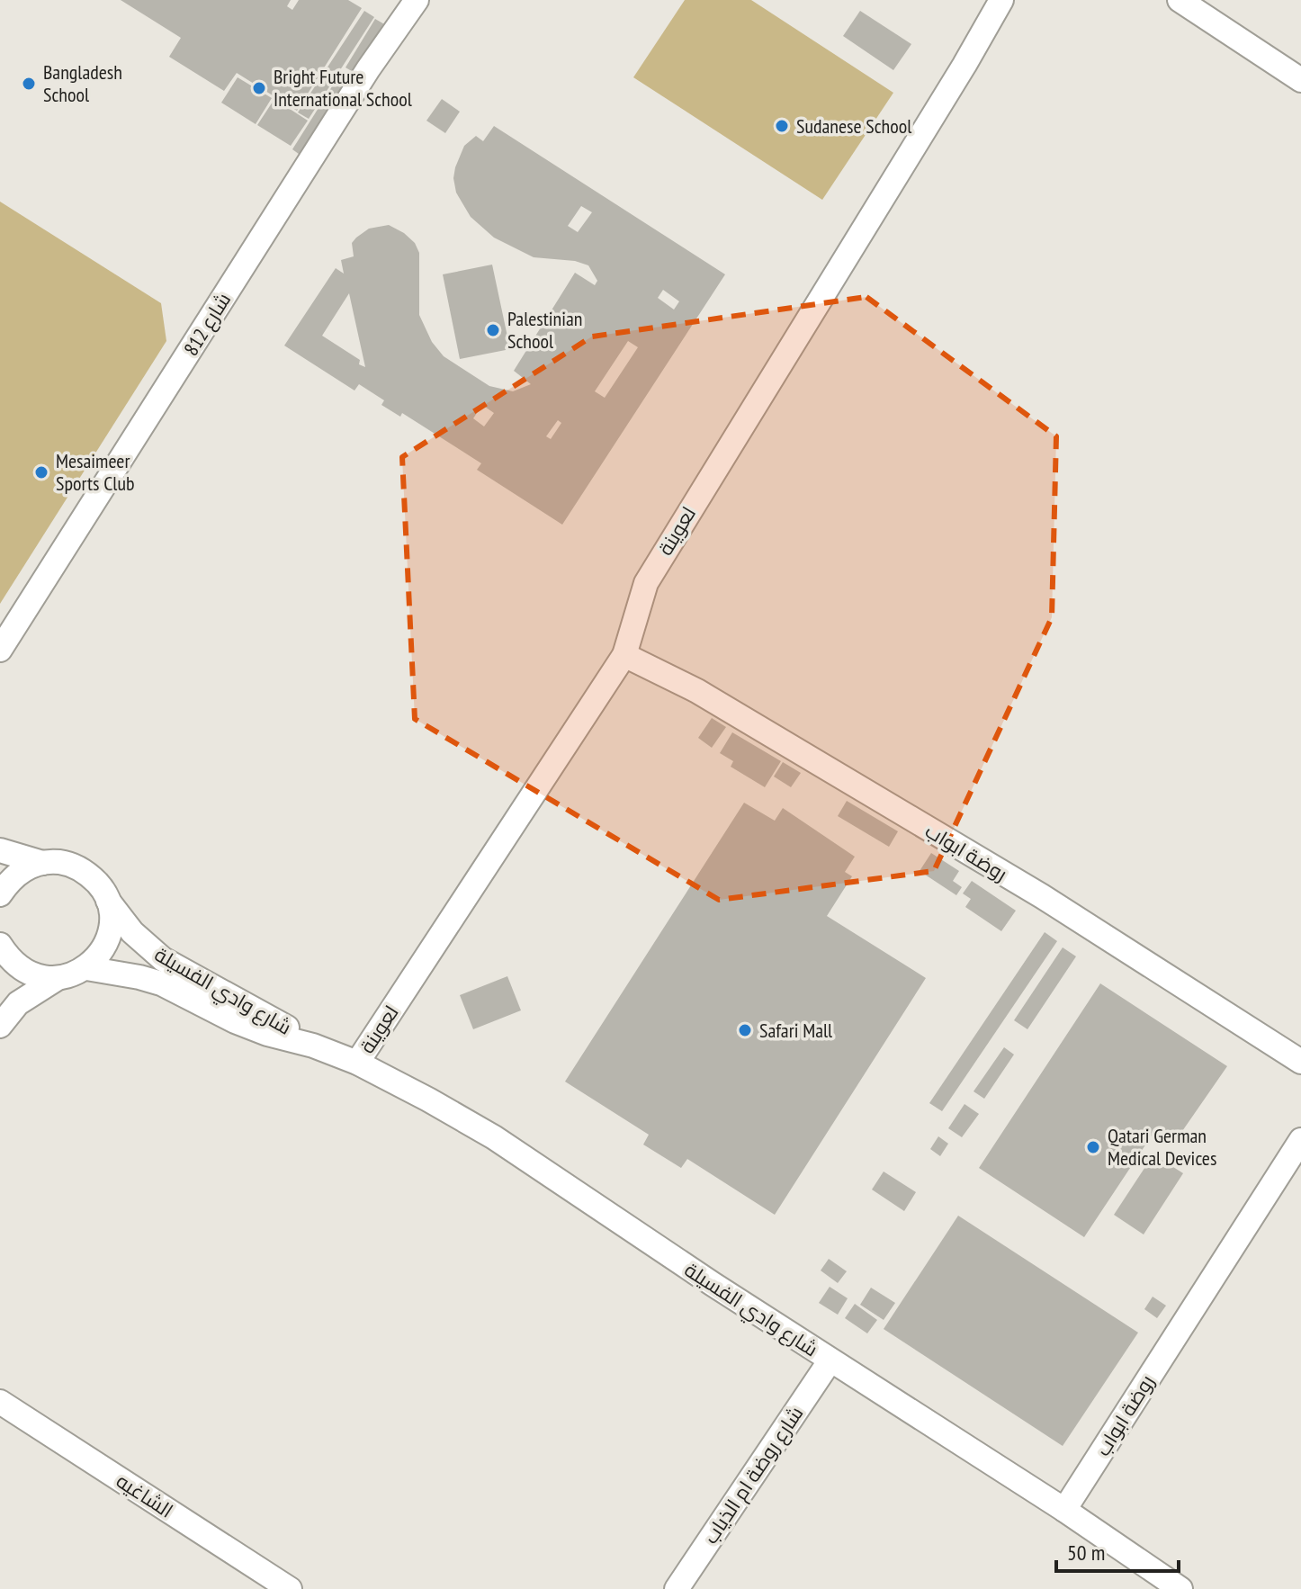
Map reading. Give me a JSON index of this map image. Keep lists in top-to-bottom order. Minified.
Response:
{"streets":{"street":["شارع 812","لعوينة","روضة ابواب","شارع وادي الفسيلة","شارع روضة ام الذياب","الشاغيه"]},"crossings":[["لعوينة","روضة ابواب"],["لعوينة","شارع وادي الفسيلة"],["روضة ابواب","شارع وادي الفسيلة"],["شارع وادي الفسيلة","شارع روضة ام الذياب"]],"places":["Bangladesh School","Bright Future International School","Sudanese School","Palestinian School","Mesaimeer Sports Club","Safari Mall","Qatari German Medical Devices"],"scale_bar":"50 m"}
